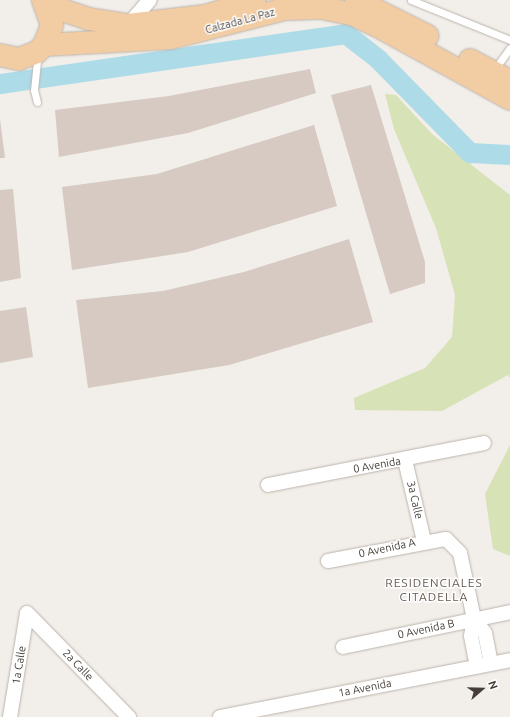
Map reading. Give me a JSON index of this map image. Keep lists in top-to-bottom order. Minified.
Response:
{"streets":{"main road":["Calzada La Paz"],"street":["0 Avenida","3a Calle","0 Avenida A","0 Avenida B","1a Calle","2a Calle","1a Avenida"]},"crossings":[["0 Avenida","3a Calle"],["3a Calle","0 Avenida A"],["0 Avenida A","0 Avenida B"],["1a Calle","2a Calle"]],"districts":["RESIDENCIALES CITADELLA"],"north":"right"}
